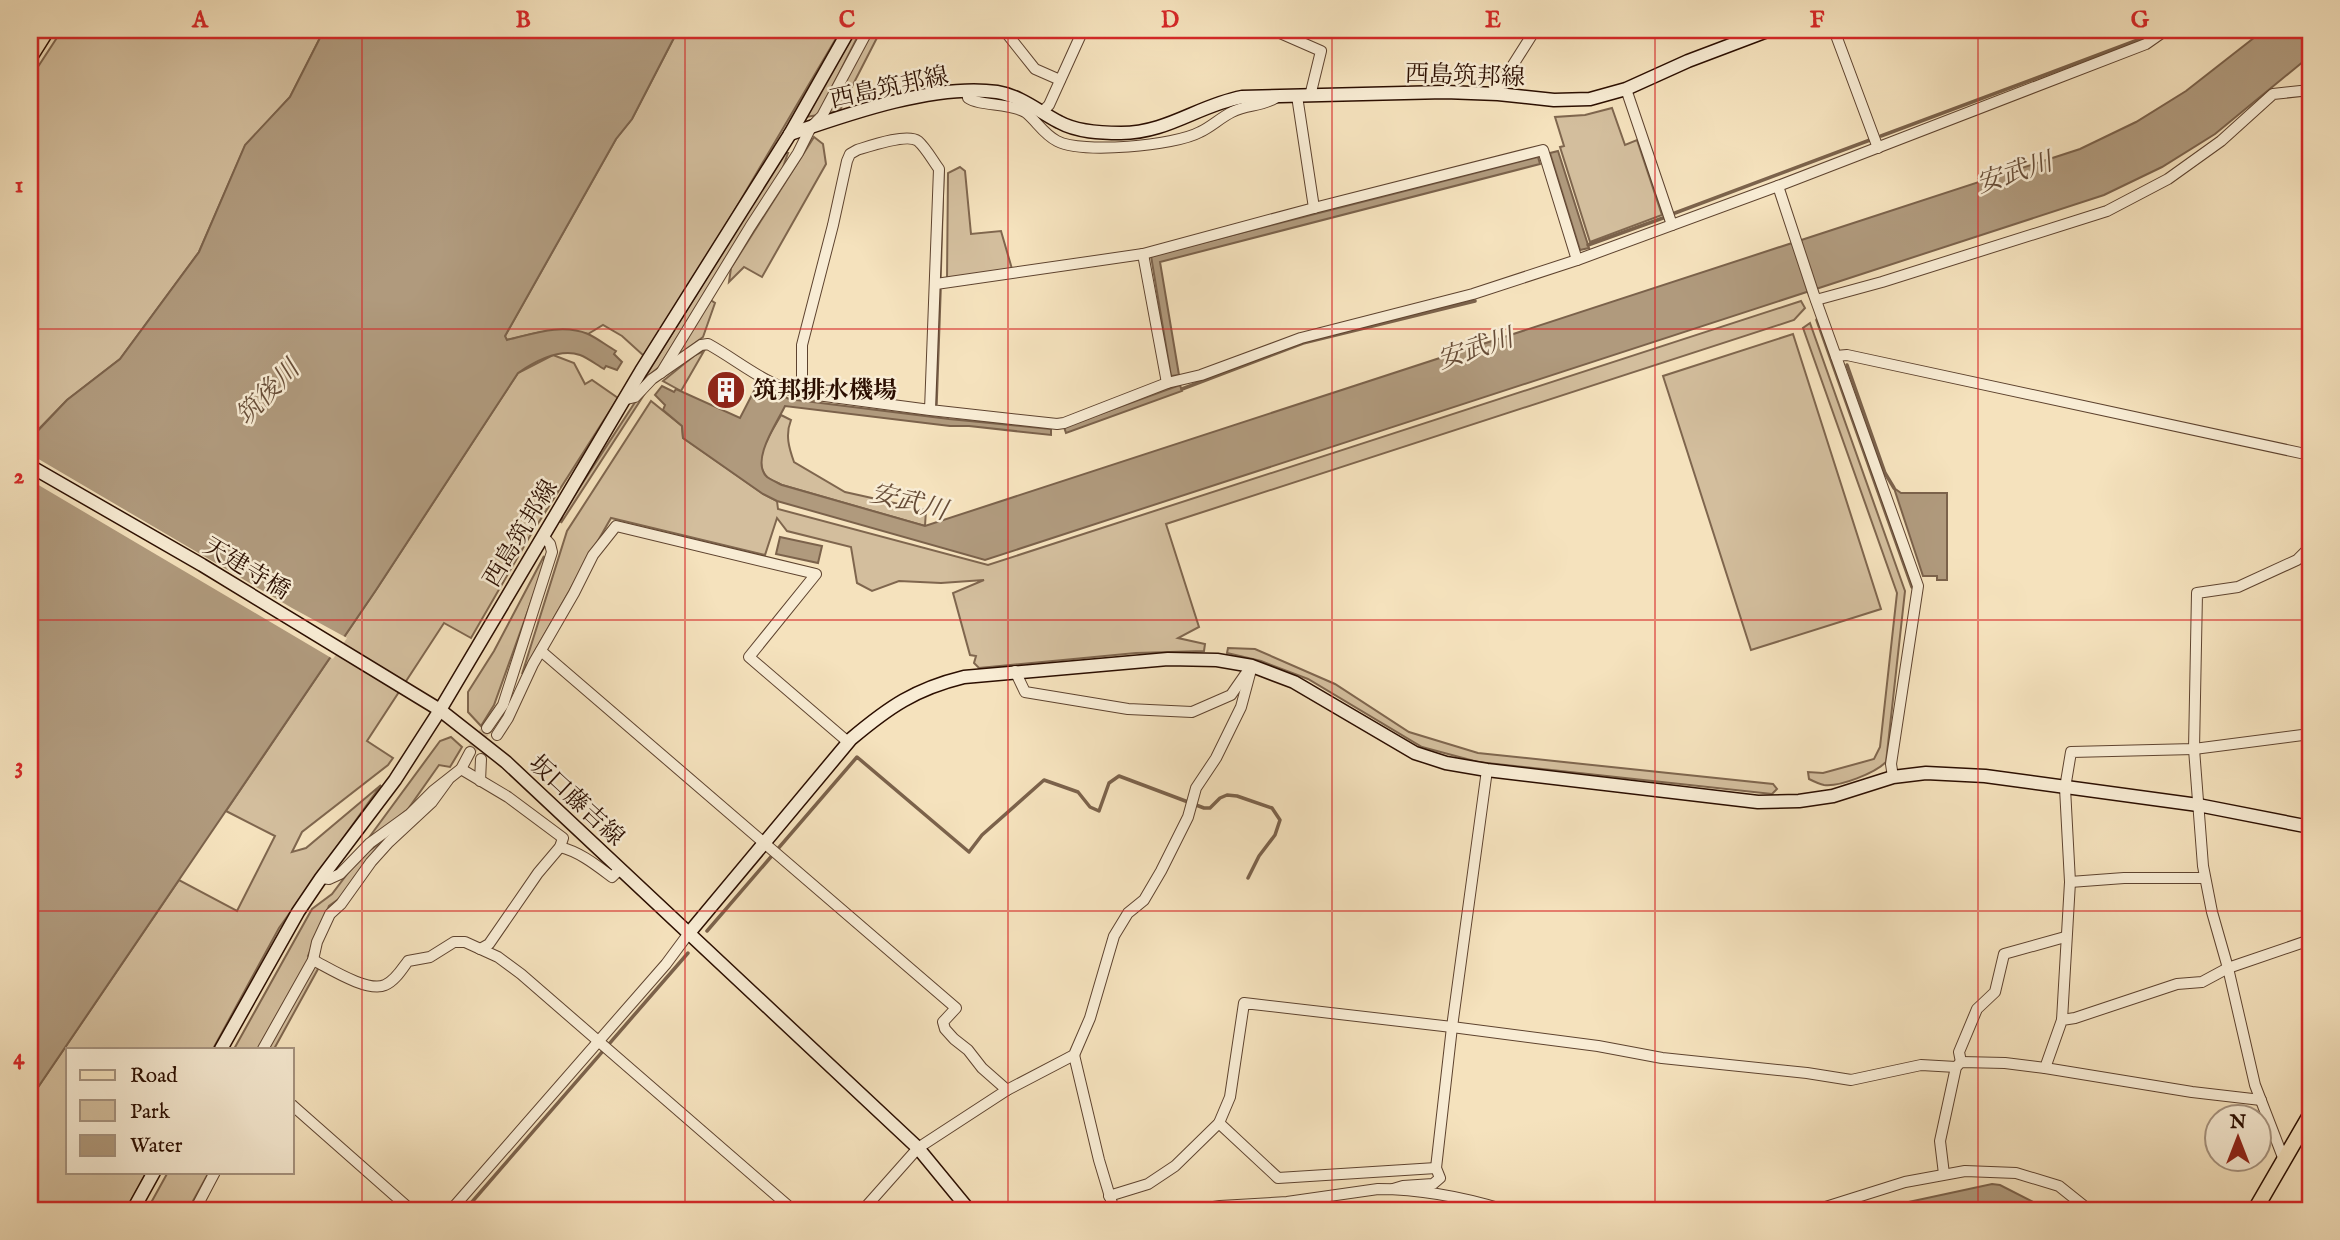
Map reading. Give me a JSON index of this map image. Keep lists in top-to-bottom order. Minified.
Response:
{"streets":{"main road":["西島筑邦線","天建寺橋","坂口藤吉線"]},"crossings":[["西島筑邦線","天建寺橋"],["西島筑邦線","坂口藤吉線"],["天建寺橋","坂口藤吉線"]],"water":["安武川","筑後川"],"places":{"building":["筑邦排水機場"]},"legend":["Road","Park","Water"],"north":"top","grid":{"columns":["A","B","C","D","E","F","G"],"rows":["1","2","3","4"]}}
